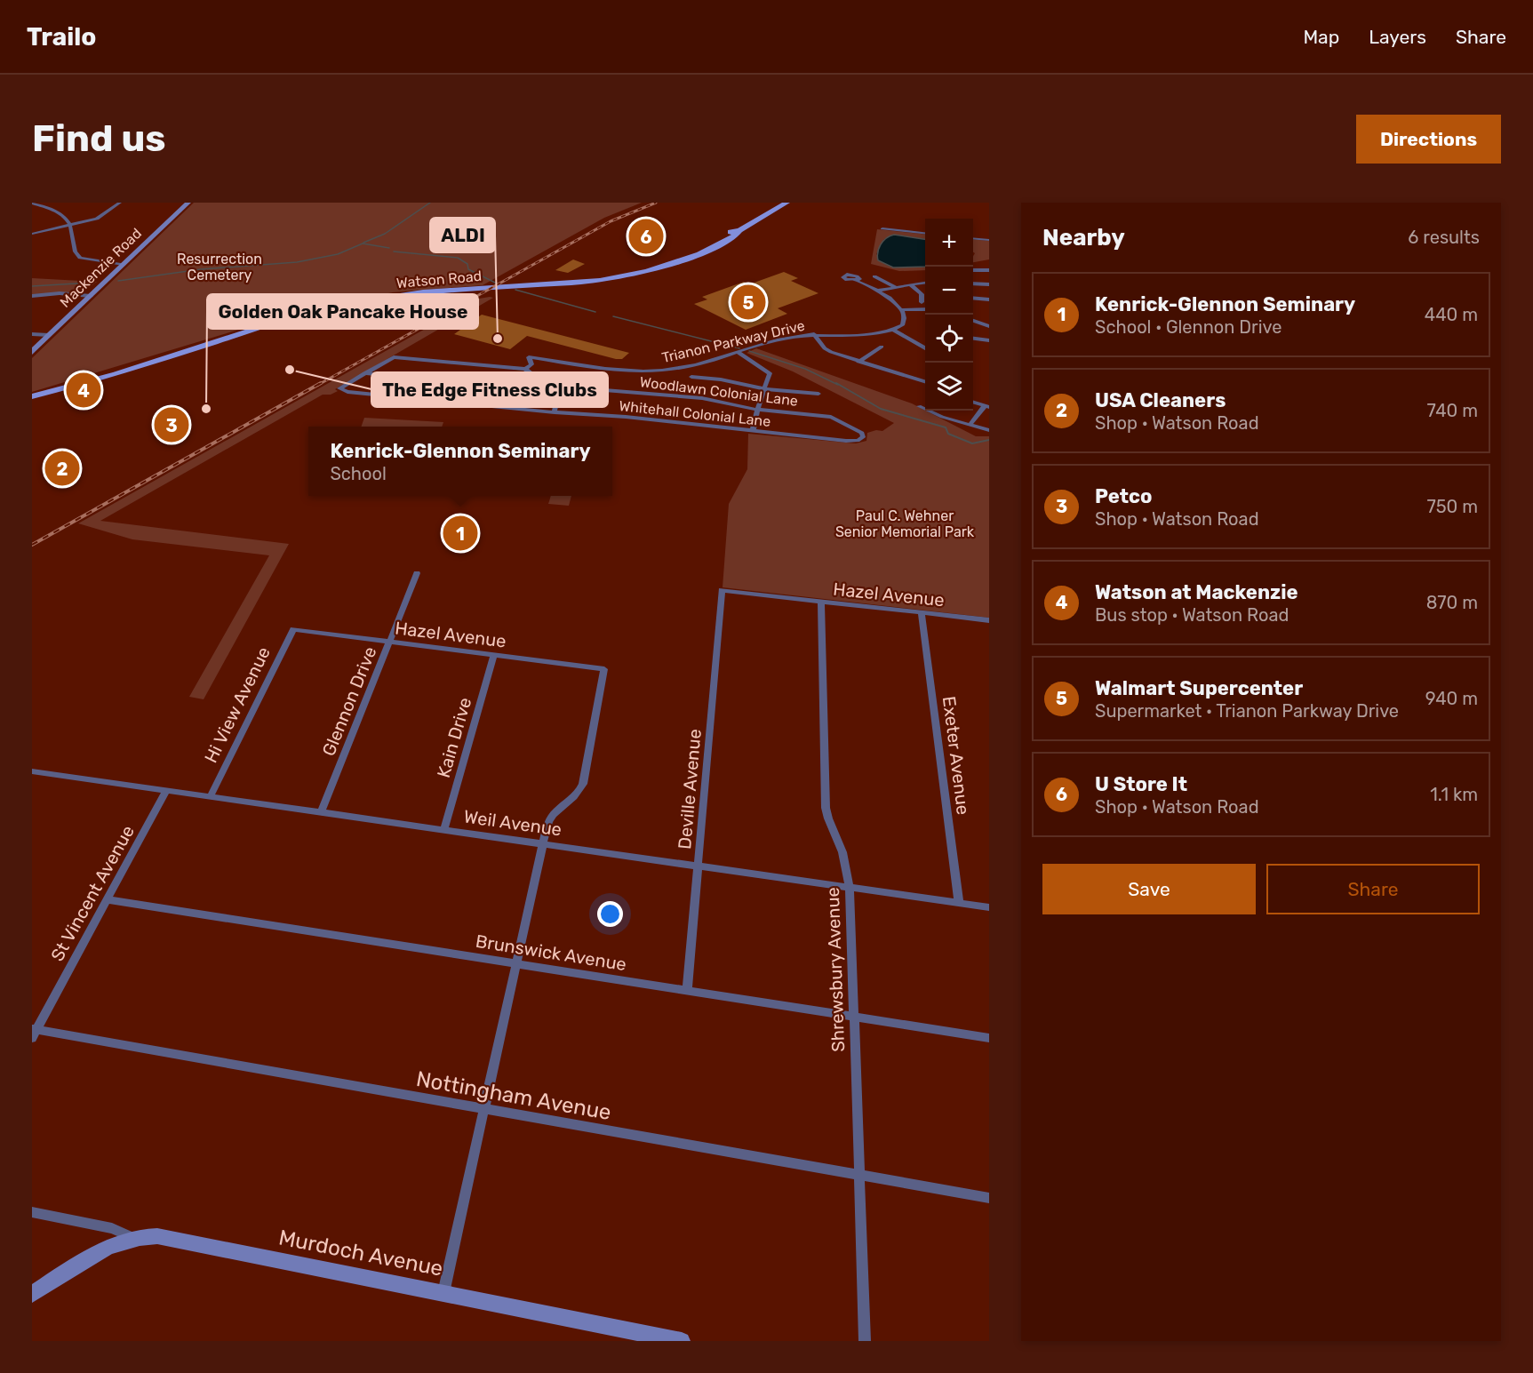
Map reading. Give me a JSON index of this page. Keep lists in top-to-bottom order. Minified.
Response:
{"streets":{"main road":["Mackenzie Road","Watson Road","Murdoch Avenue"],"street":["Trianon Parkway Drive","Woodlawn Colonial Lane","Whitehall Colonial Lane","Hazel Avenue","Glennon Drive","Hi View Avenue","Kain Drive","Exeter Avenue","Deville Avenue","Weil Avenue","St Vincent Avenue","Brunswick Avenue","Shrewsbury Avenue","Nottingham Avenue"]},"crossings":[["Woodlawn Colonial Lane","Whitehall Colonial Lane"],["Hazel Avenue","Glennon Drive"],["Hazel Avenue","Hi View Avenue"],["Hazel Avenue","Kain Drive"],["Hazel Avenue","Exeter Avenue"],["Hazel Avenue","Deville Avenue"],["Hazel Avenue","Weil Avenue"],["Hazel Avenue","Shrewsbury Avenue"],["Glennon Drive","Weil Avenue"],["Hi View Avenue","Weil Avenue"],["Kain Drive","Weil Avenue"],["Exeter Avenue","Weil Avenue"],["Deville Avenue","Weil Avenue"],["Deville Avenue","Brunswick Avenue"],["Weil Avenue","St Vincent Avenue"],["Weil Avenue","Shrewsbury Avenue"],["St Vincent Avenue","Brunswick Avenue"],["St Vincent Avenue","Nottingham Avenue"],["Brunswick Avenue","Shrewsbury Avenue"],["Shrewsbury Avenue","Nottingham Avenue"]],"parks":["Resurrection Cemetery","Paul C. Wehner Senior Memorial Park"],"places":["ALDI","The Edge Fitness Clubs","Golden Oak Pancake House"],"page":{"header":"Trailo","nav":["Map","Layers","Share"],"buttons":["Directions",["Save","Share"]],"title":"Find us","heading":["Nearby","6 results"],"pins":["6","5","4","3","2","1"],"map_buttons":["+","−"],"list":[{"mark":"1","name":"Kenrick-Glennon Seminary","note":"School · Glennon Drive","value":"440 m"},{"mark":"2","name":"USA Cleaners","note":"Shop · Watson Road","value":"740 m"},{"mark":"3","name":"Petco","note":"Shop · Watson Road","value":"750 m"},{"mark":"4","name":"Watson at Mackenzie","note":"Bus stop · Watson Road","value":"870 m"},{"mark":"5","name":"Walmart Supercenter","note":"Supermarket · Trianon Parkway Drive","value":"940 m"},{"mark":"6","name":"U Store It","note":"Shop · Watson Road","value":"1.1 km"}],"popup":["Kenrick-Glennon Seminary","School"]}}
